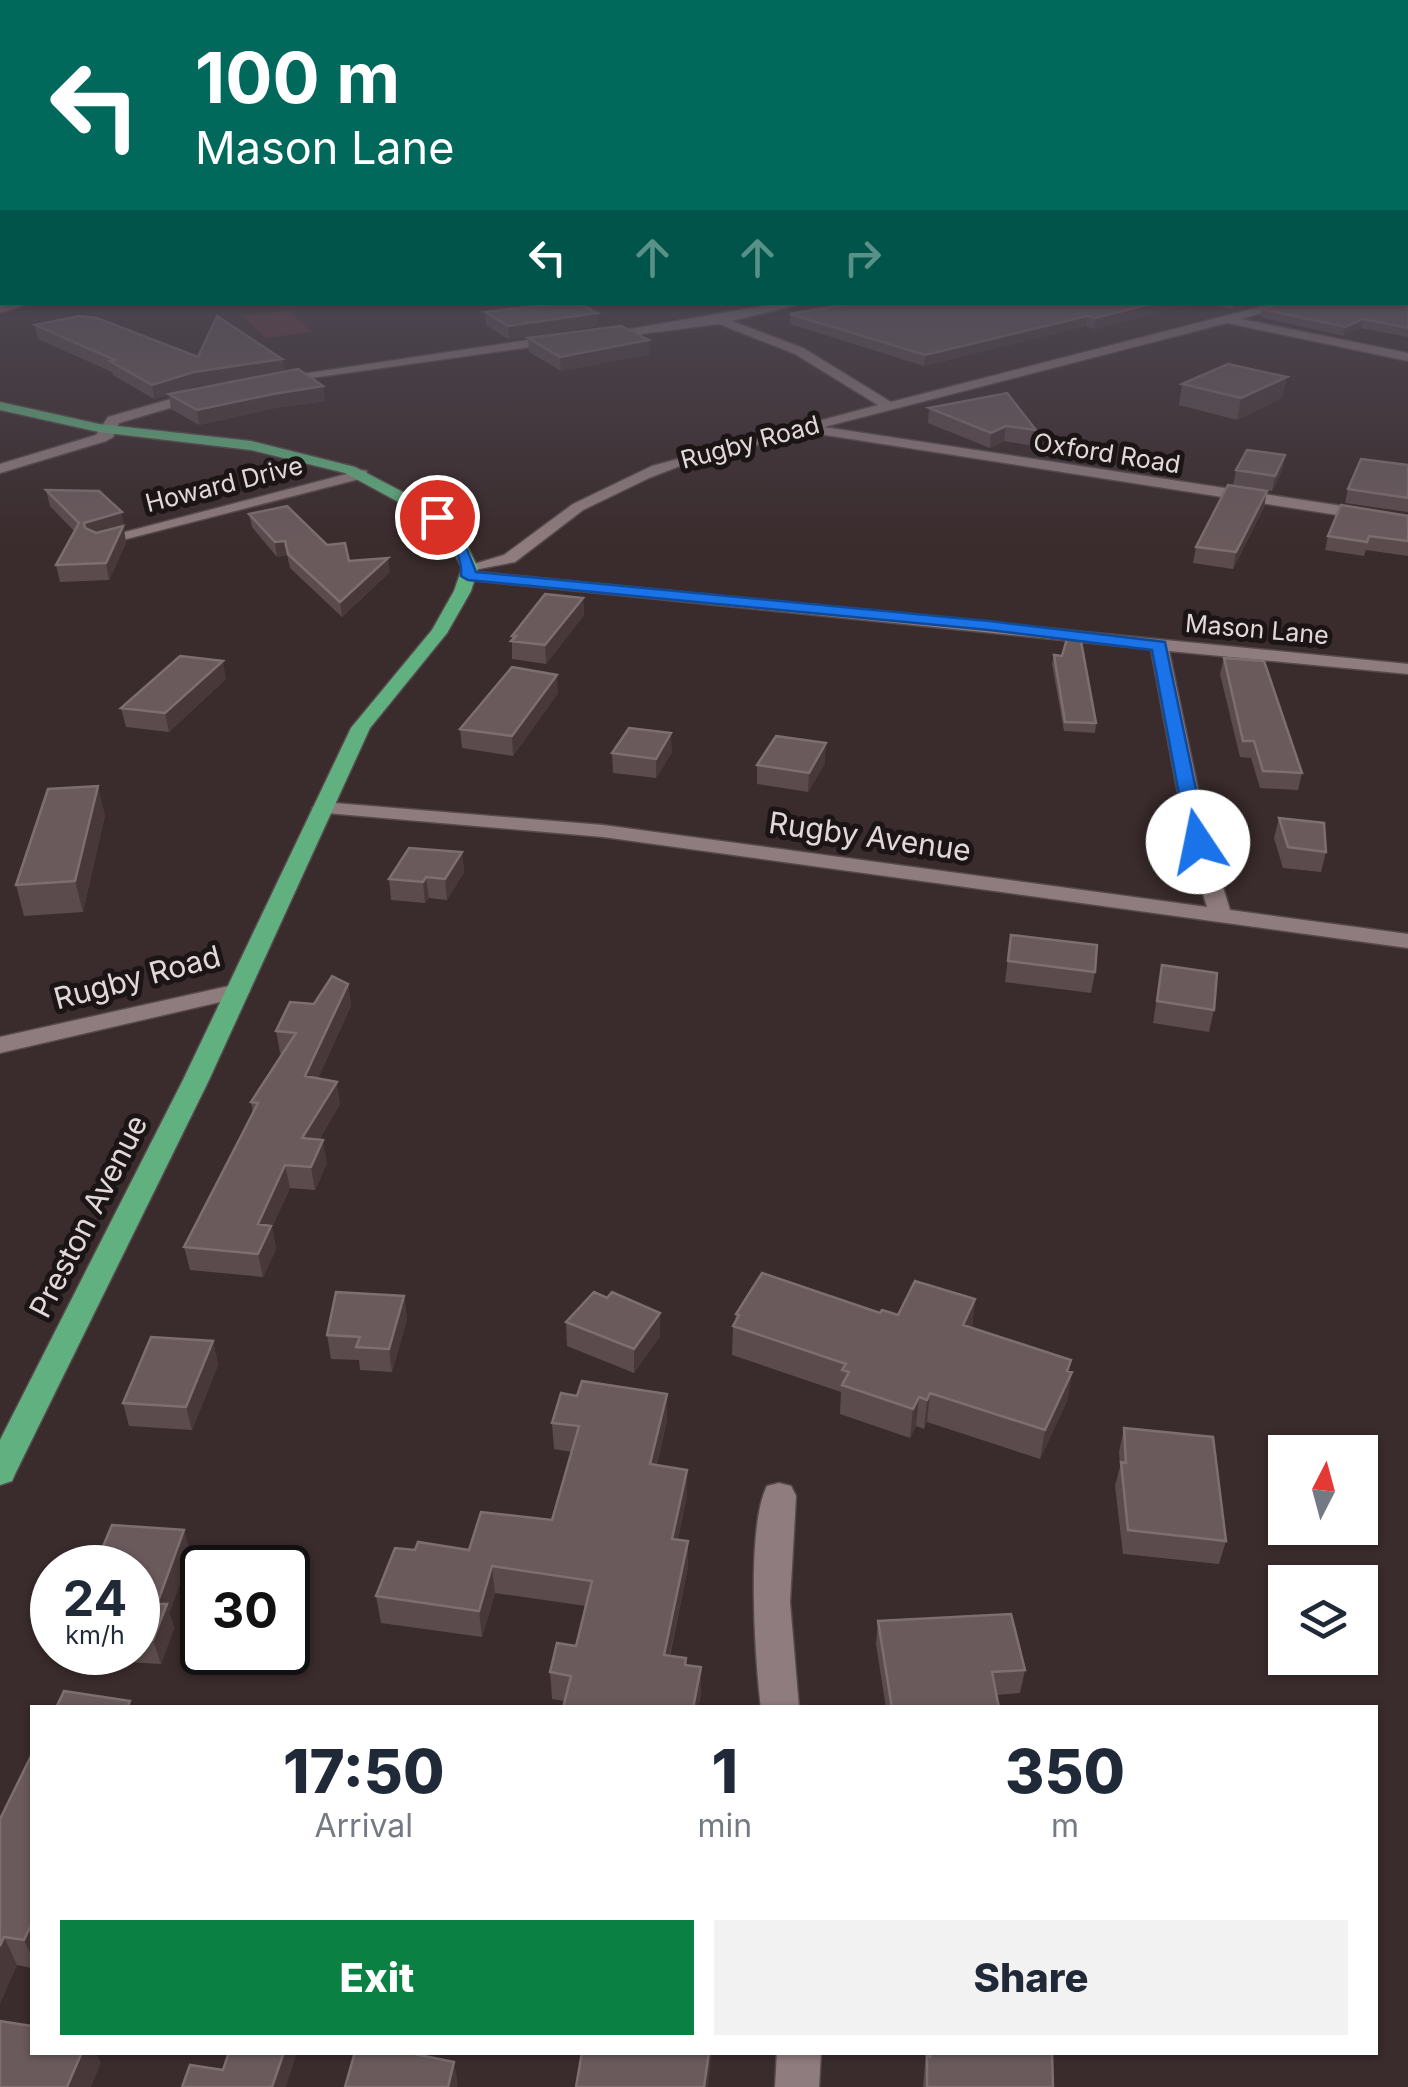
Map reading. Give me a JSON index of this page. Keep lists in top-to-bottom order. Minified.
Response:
{"streets":{"main road":["Rugby Road","Preston Avenue"],"street":["Oxford Road","Howard Drive","Mason Lane","Rugby Avenue"]},"crossings":[["Rugby Road","Oxford Road"],["Rugby Road","Mason Lane"],["Rugby Road","Rugby Avenue"],["Rugby Road","Preston Avenue"]],"north":"top","page":{"turn":["100 m","Mason Lane"],"speed":"24 km/h","limit":"30","eta":["17:50","Arrival","1","min","350","m"],"buttons":["Exit","Share"]}}
